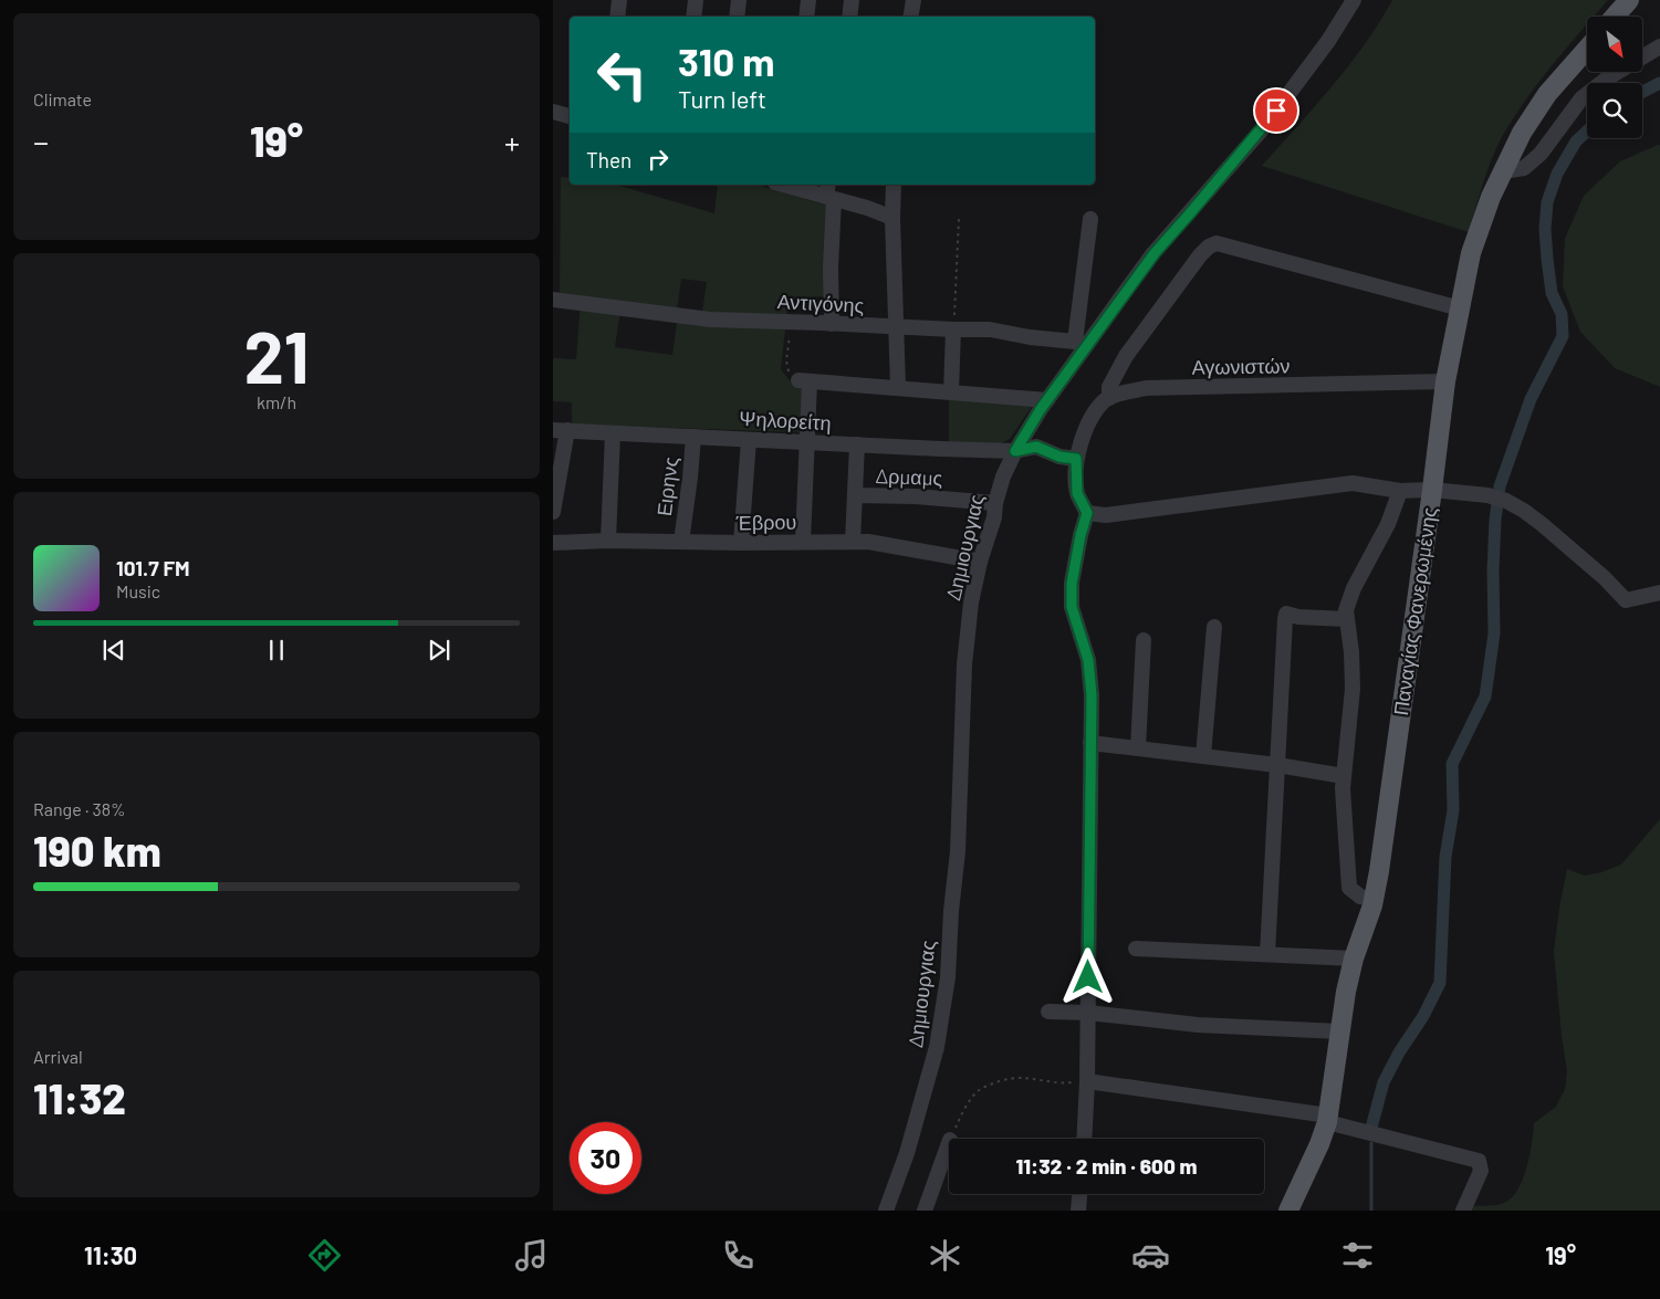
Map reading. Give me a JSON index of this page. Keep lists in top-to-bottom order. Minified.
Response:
{"streets":{"main road":["Παναγίας Φανερωμένης"],"street":["Αντιγόνης","Αγωνιστών","Ψηλορείτη","Δρμαμς","Ειρηνς","Έβρου","Δημιουργιας"]},"crossings":[["Αντιγόνης","Δημιουργιας"],["Αγωνιστών","Παναγίας Φανερωμένης"],["Ψηλορείτη","Ειρηνς"],["Ψηλορείτη","Δημιουργιας"],["Δρμαμς","Δημιουργιας"],["Ειρηνς","Έβρου"],["Έβρου","Δημιουργιας"]],"north":"bottom right","page":{"tile":["Climate",["21","km/h"],["Range · 38%","190 km"],["Arrival","11:32"]],"turn":["310 m","Turn left"],"heat":["−","19°","+"],"then":"Then","song":["101.7 FM","Music"],"limit":"30","trip":"11:32 · 2 min · 600 m","tabs":["11:30","19°"]}}
